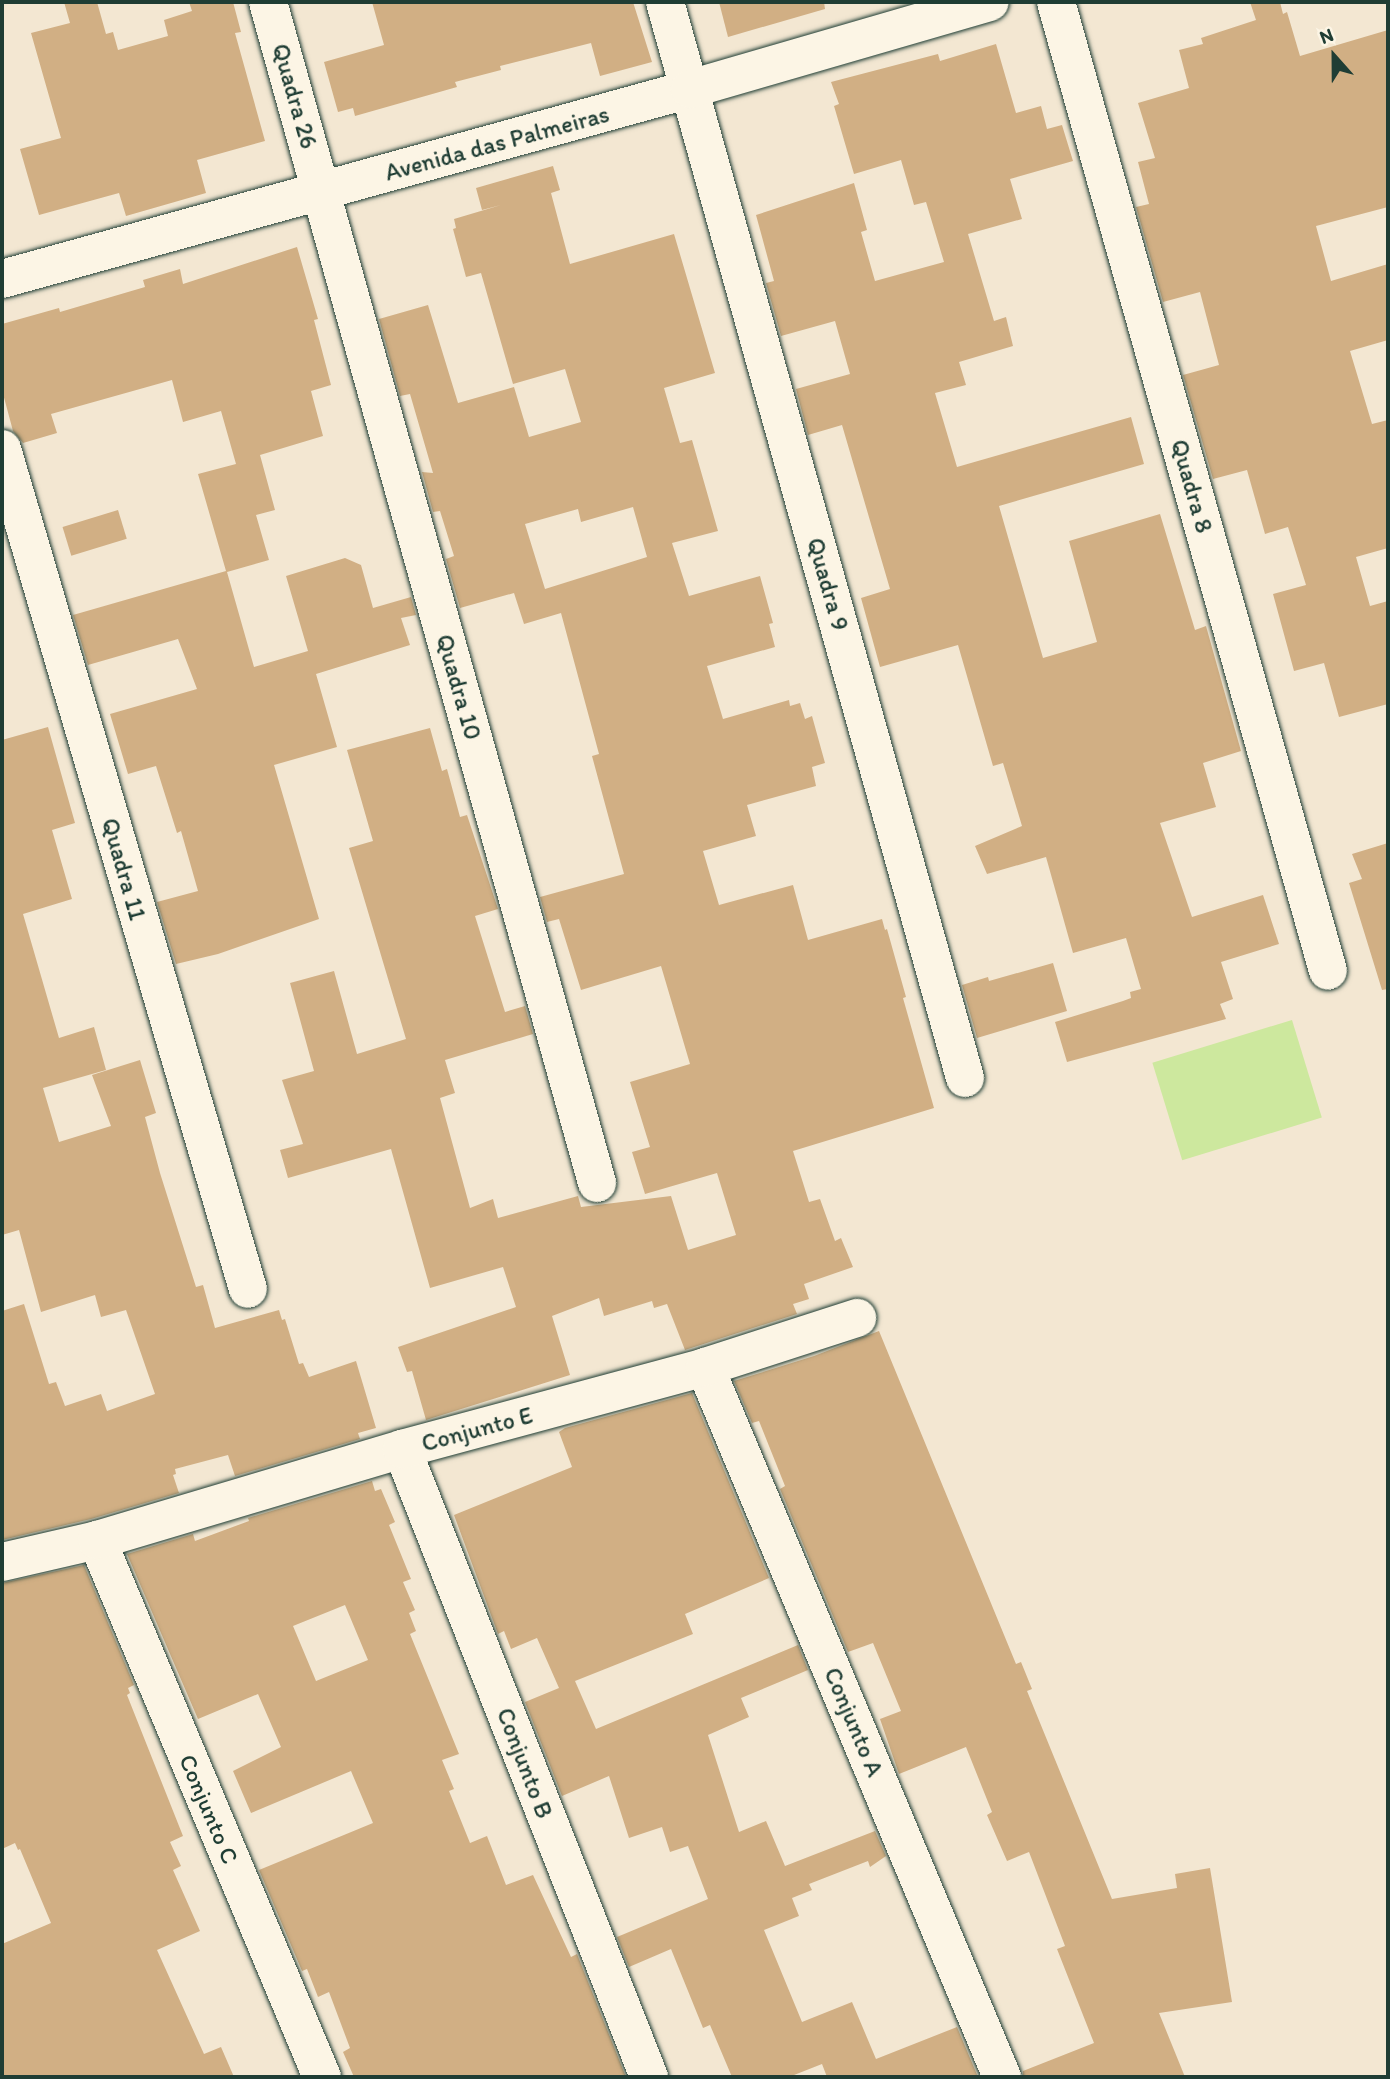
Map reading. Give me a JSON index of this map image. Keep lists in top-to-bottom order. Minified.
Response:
{"streets":{"street":["Quadra 26","Avenida das Palmeiras","Quadra 8","Quadra 9","Quadra 10","Quadra 11","Conjunto E","Conjunto A","Conjunto B","Conjunto C"]},"crossings":[["Quadra 26","Avenida das Palmeiras"],["Quadra 26","Quadra 10"],["Avenida das Palmeiras","Quadra 9"],["Avenida das Palmeiras","Quadra 10"],["Conjunto E","Conjunto A"],["Conjunto E","Conjunto B"],["Conjunto E","Conjunto C"]],"north":"top"}
